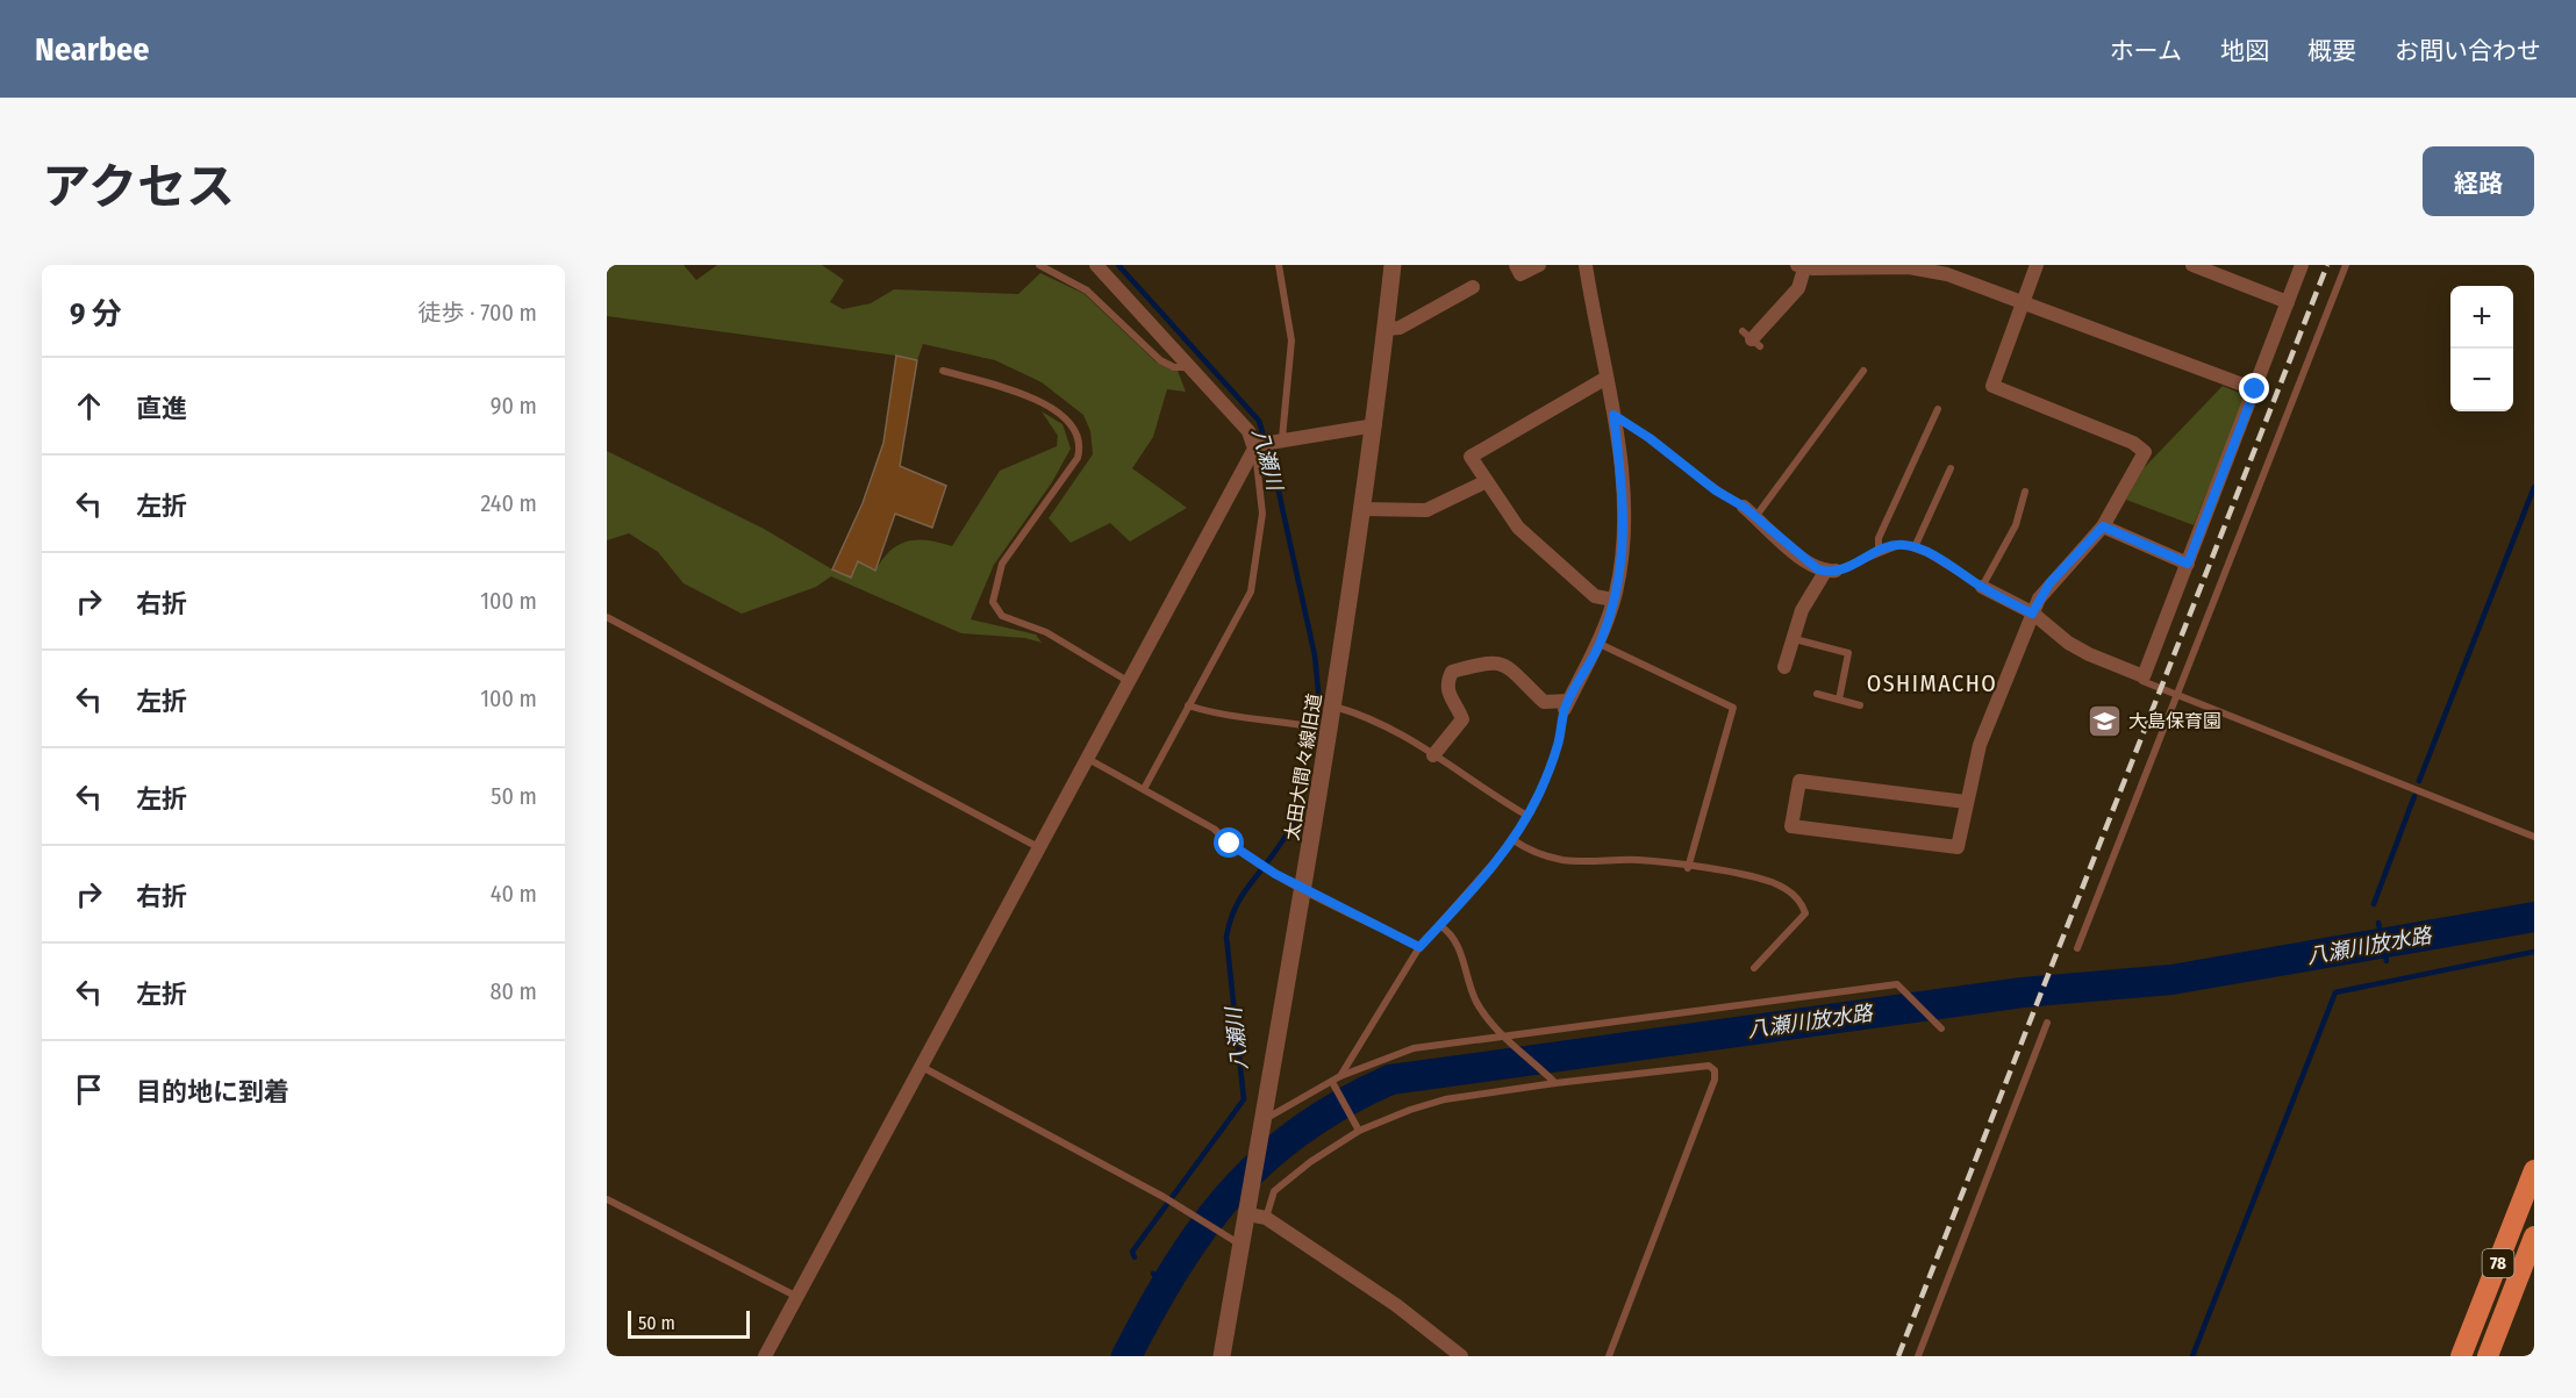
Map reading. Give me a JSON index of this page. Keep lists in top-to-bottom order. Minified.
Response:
{"streets":{"main road":["78"],"street":["太田大間々線旧道"]},"districts":["OSHIMACHO"],"water":["八瀬川","八瀬川放水路"],"places":{"school or university":["大島保育園"]},"scale_bar":"50 m","page":{"header":"Nearbee","nav":["ホーム","地図","概要","お問い合わせ"],"title":"アクセス","buttons":"経路","heading":["9 分","徒歩 · 700 m"],"map_buttons":["+","−"],"list":[["直進","90 m"],["左折","240 m"],["右折","100 m"],["左折","100 m"],["左折","50 m"],["右折","40 m"],["左折","80 m"],"目的地に到着"],"scale":"50 m"}}
